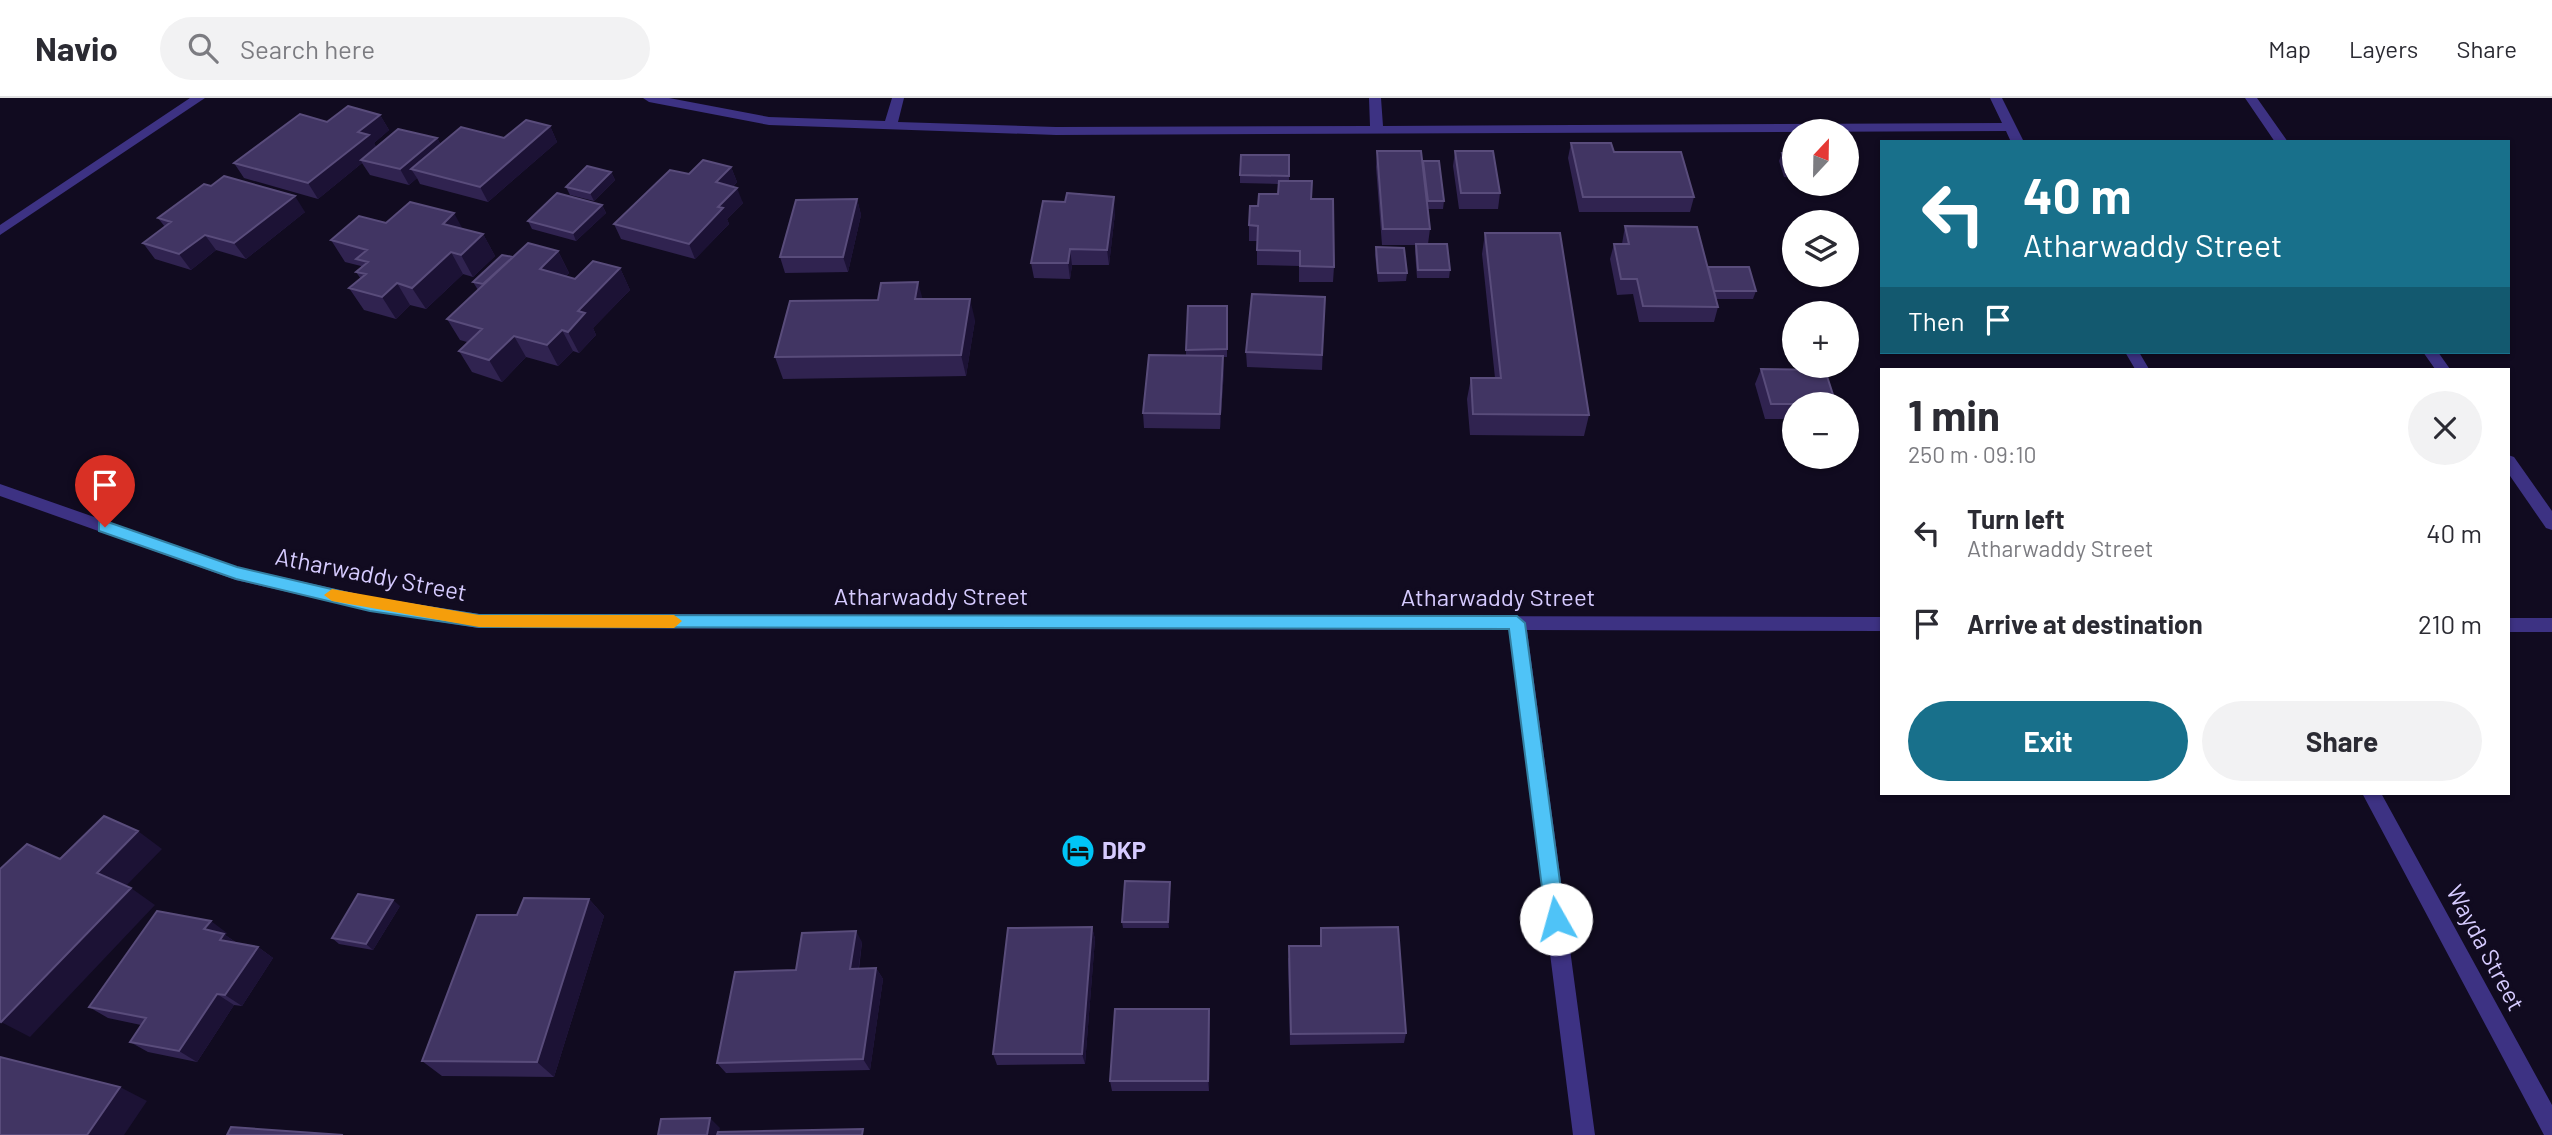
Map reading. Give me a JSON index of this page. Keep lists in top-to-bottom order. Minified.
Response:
{"streets":{"street":["Atharwaddy Street","Wayda Street"]},"places":{"hotel":["DKP"]},"north":"top","page":{"header":"Navio","search":"Search here","nav":["Map","Layers","Share"],"map_buttons":["+","−"],"turn":["40 m","Atharwaddy Street"],"then":"Then","heading":["1 min","250 m · 09:10"],"list":[{"name":"Turn left","note":"Atharwaddy Street","value":"40 m"},{"name":"Arrive at destination","value":"210 m"}],"buttons":["Exit","Share"]}}
